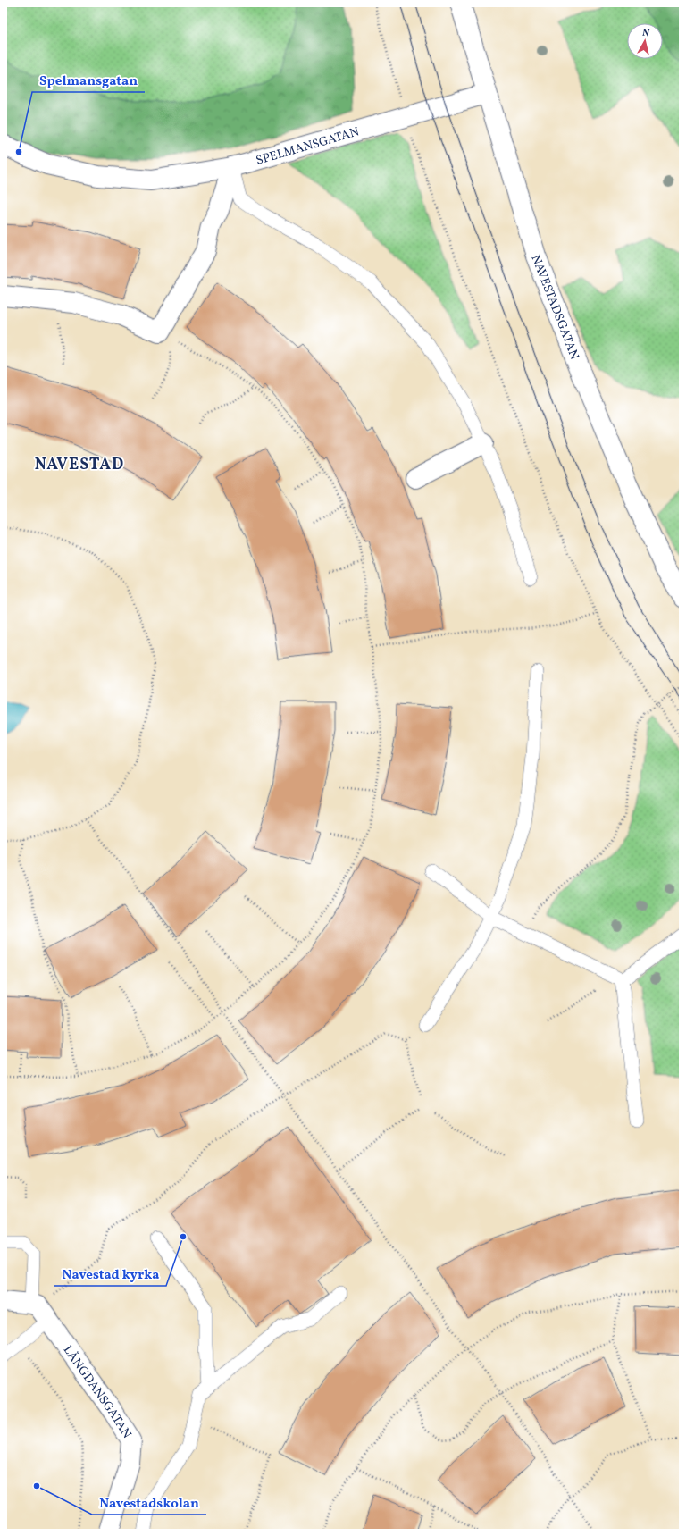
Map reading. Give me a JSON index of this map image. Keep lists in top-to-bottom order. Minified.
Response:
{"streets":{"street":["SPELMANSGATAN","NAVESTADSGATAN","LÅNGDANSGATAN"]},"crossings":[["SPELMANSGATAN","NAVESTADSGATAN"]],"districts":["NAVESTAD"],"places":["Spelmansgatan","Navestad kyrka","Navestadskolan"],"north":"top"}
